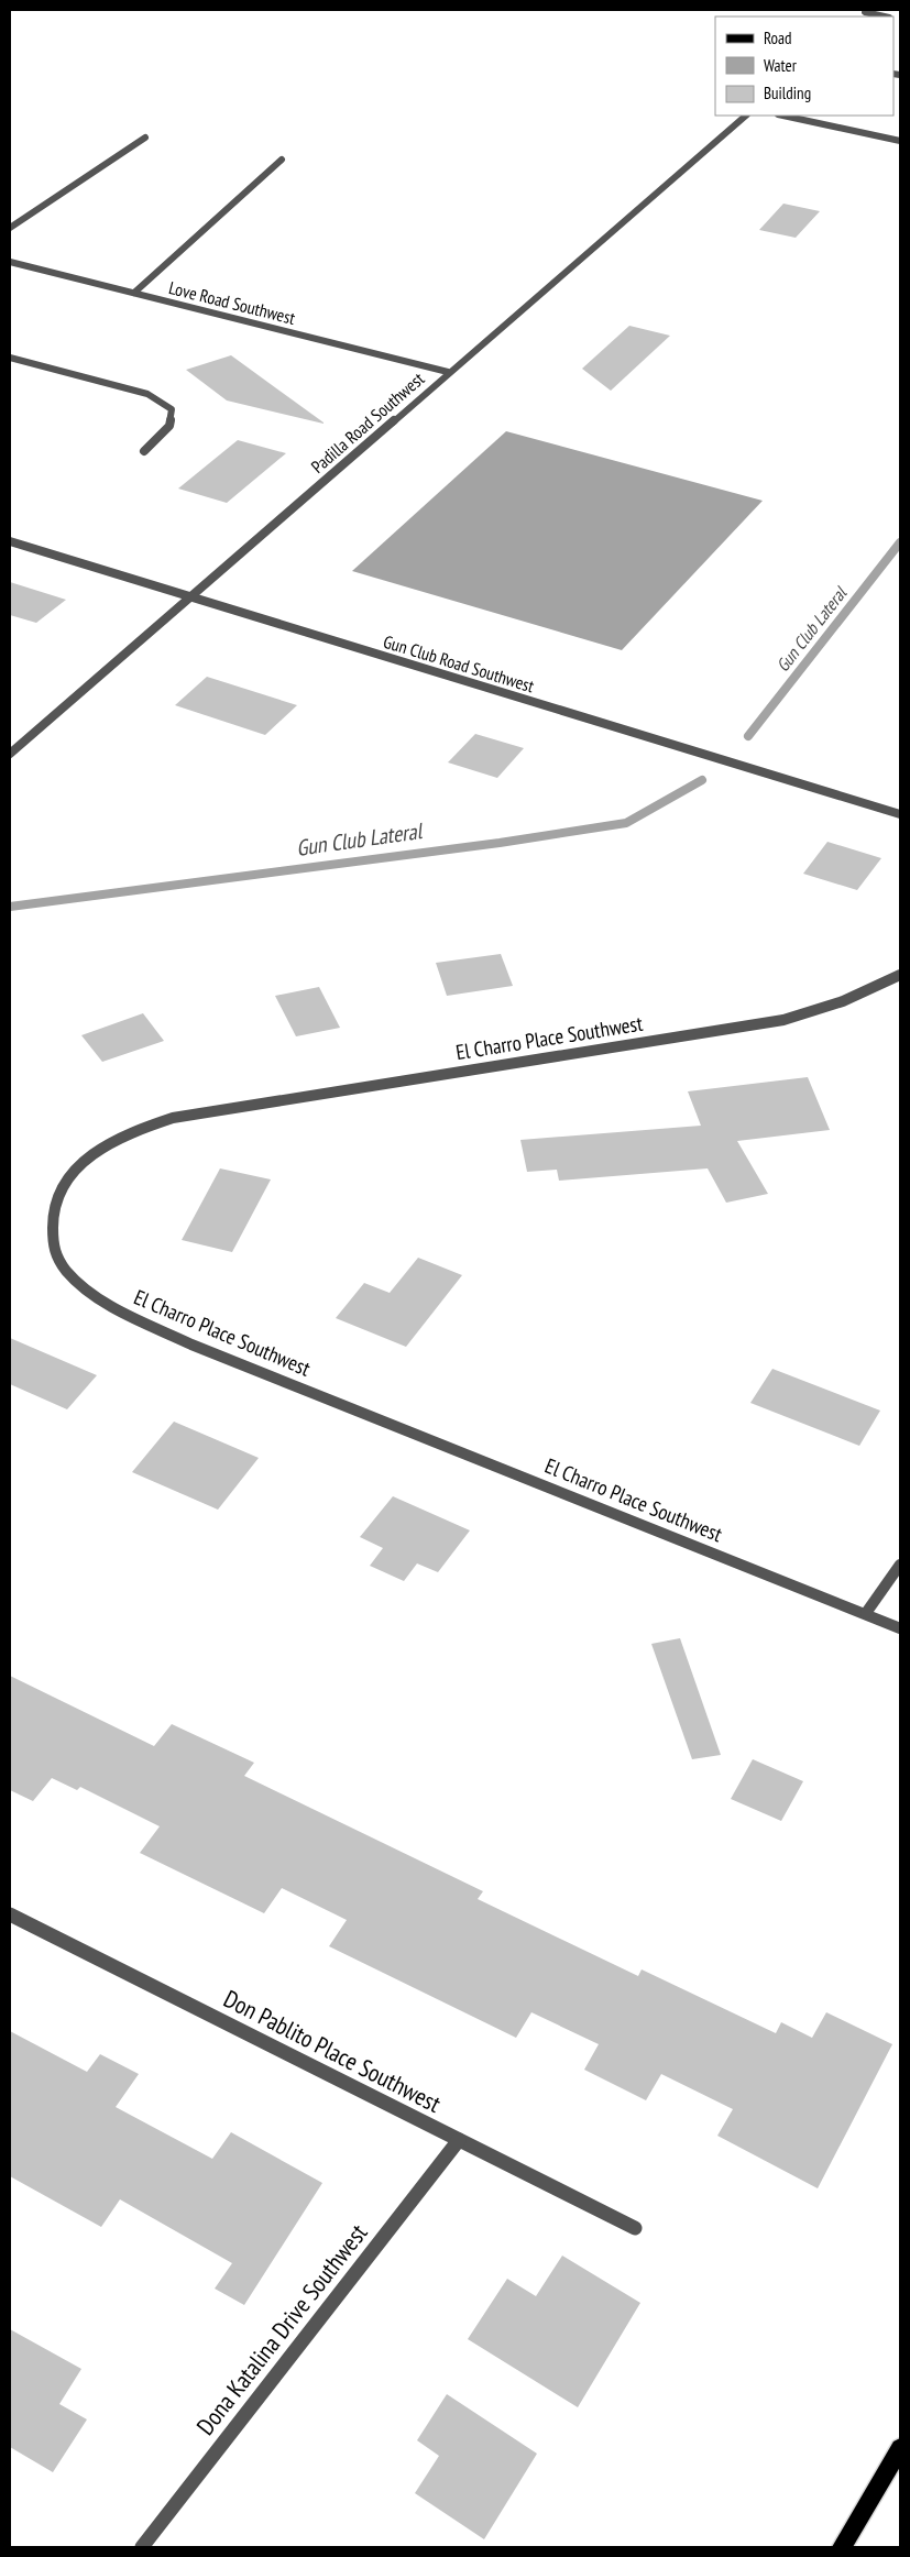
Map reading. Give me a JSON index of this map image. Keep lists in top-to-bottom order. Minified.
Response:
{"streets":{"street":["Love Road Southwest","Padilla Road Southwest","Gun Club Road Southwest","El Charro Place Southwest","Don Pablito Place Southwest","Dona Katalina Drive Southwest"]},"crossings":[["Love Road Southwest","Padilla Road Southwest"],["Padilla Road Southwest","Gun Club Road Southwest"],["Don Pablito Place Southwest","Dona Katalina Drive Southwest"]],"water":["Gun Club Lateral"],"legend":["Road","Water","Building"]}
